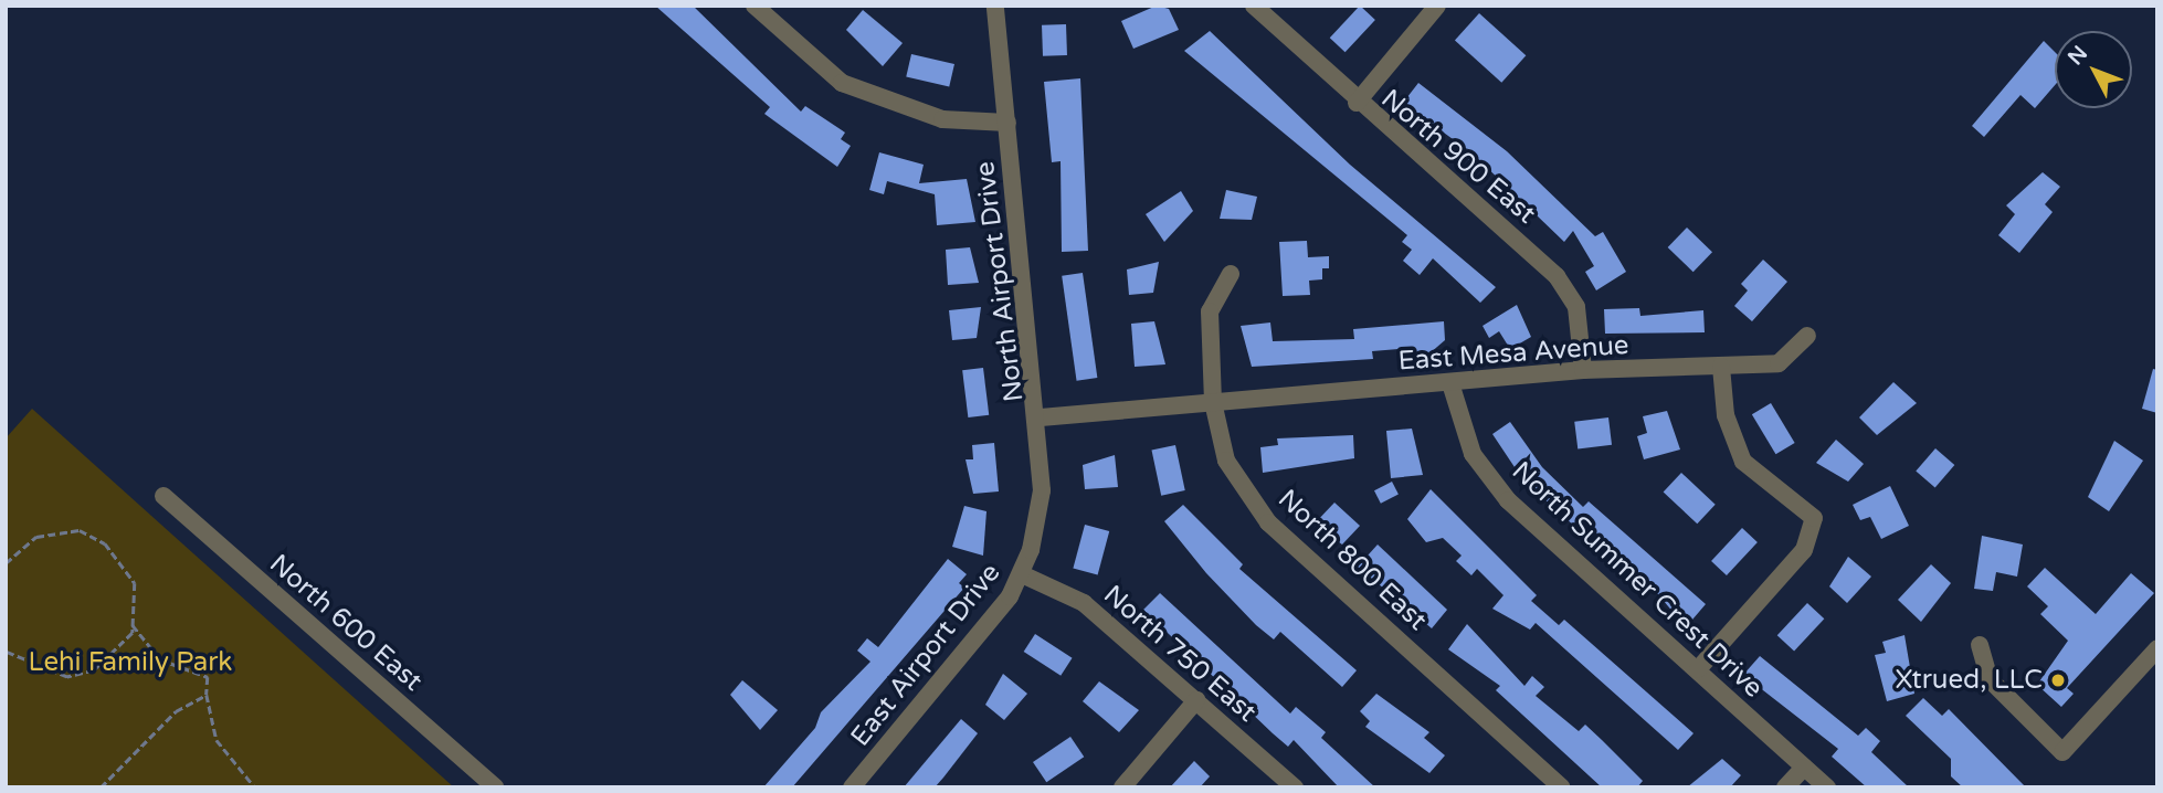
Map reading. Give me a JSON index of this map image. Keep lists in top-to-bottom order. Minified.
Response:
{"streets":{"street":["North 900 East","North Airport Drive","East Mesa Avenue","North 800 East","North Summer Crest Drive","North 600 East","North 750 East","East Airport Drive"]},"crossings":[["North 900 East","East Mesa Avenue"],["North Airport Drive","East Mesa Avenue"],["North Airport Drive","East Airport Drive"],["East Mesa Avenue","North 800 East"],["East Mesa Avenue","North Summer Crest Drive"],["North 750 East","East Airport Drive"]],"parks":["Lehi Family Park"],"places":["Xtrued, LLC"],"north":"top left"}
